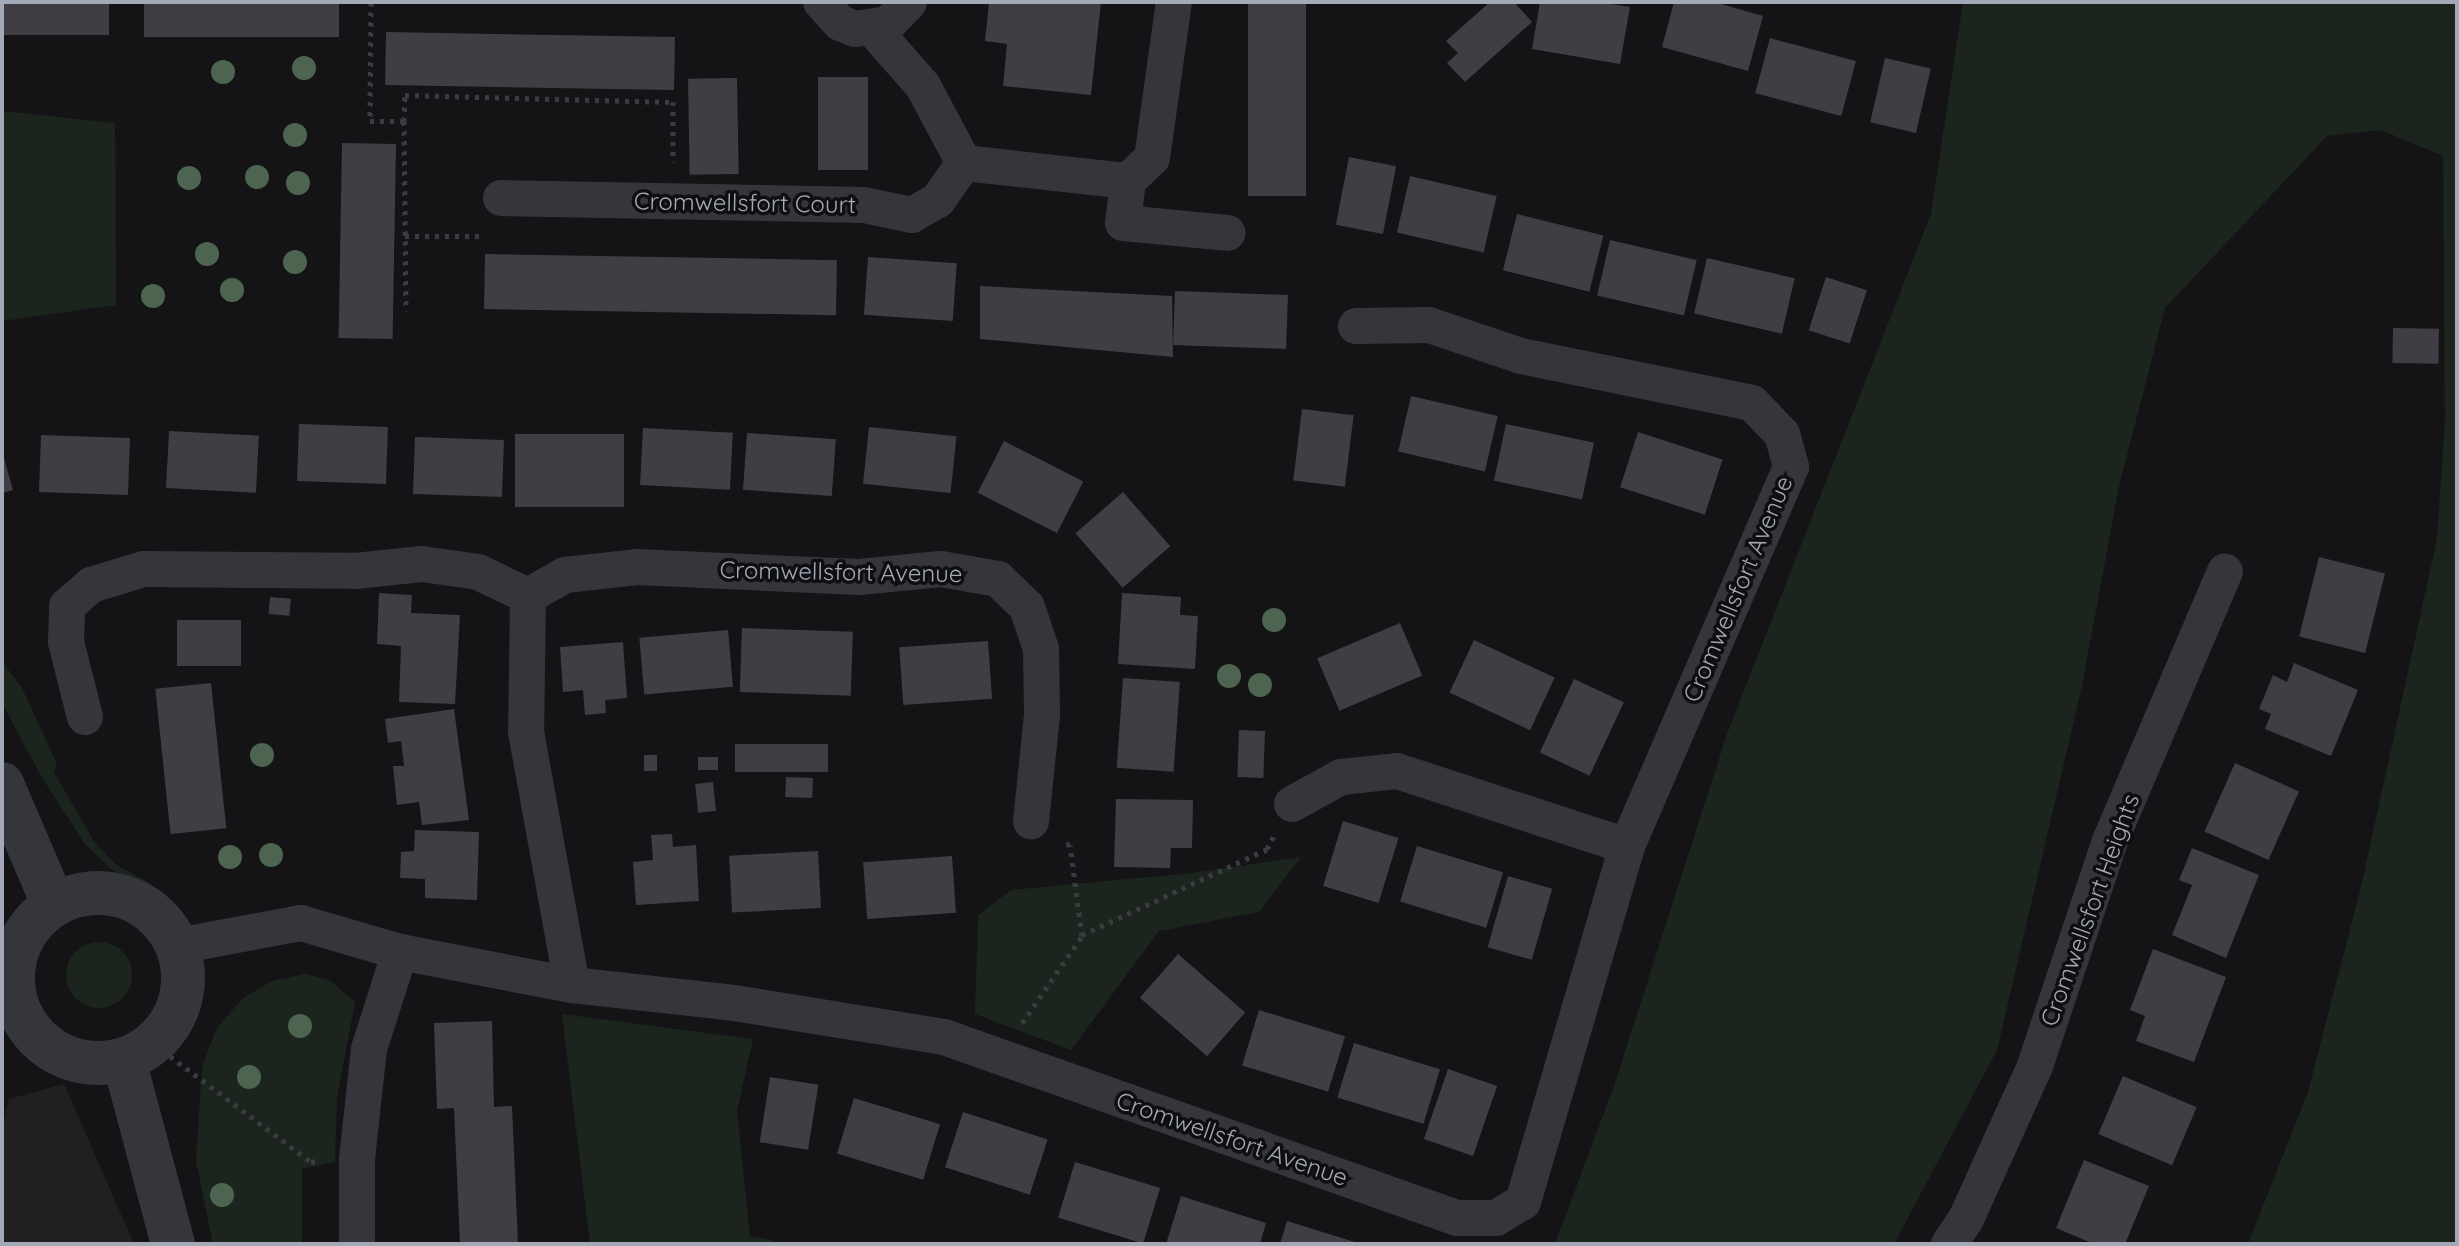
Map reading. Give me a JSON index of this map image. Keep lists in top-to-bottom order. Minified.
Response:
{"streets":{"street":["Cromwellsfort Court","Cromwellsfort Avenue","Cromwellsfort Heights"]}}
